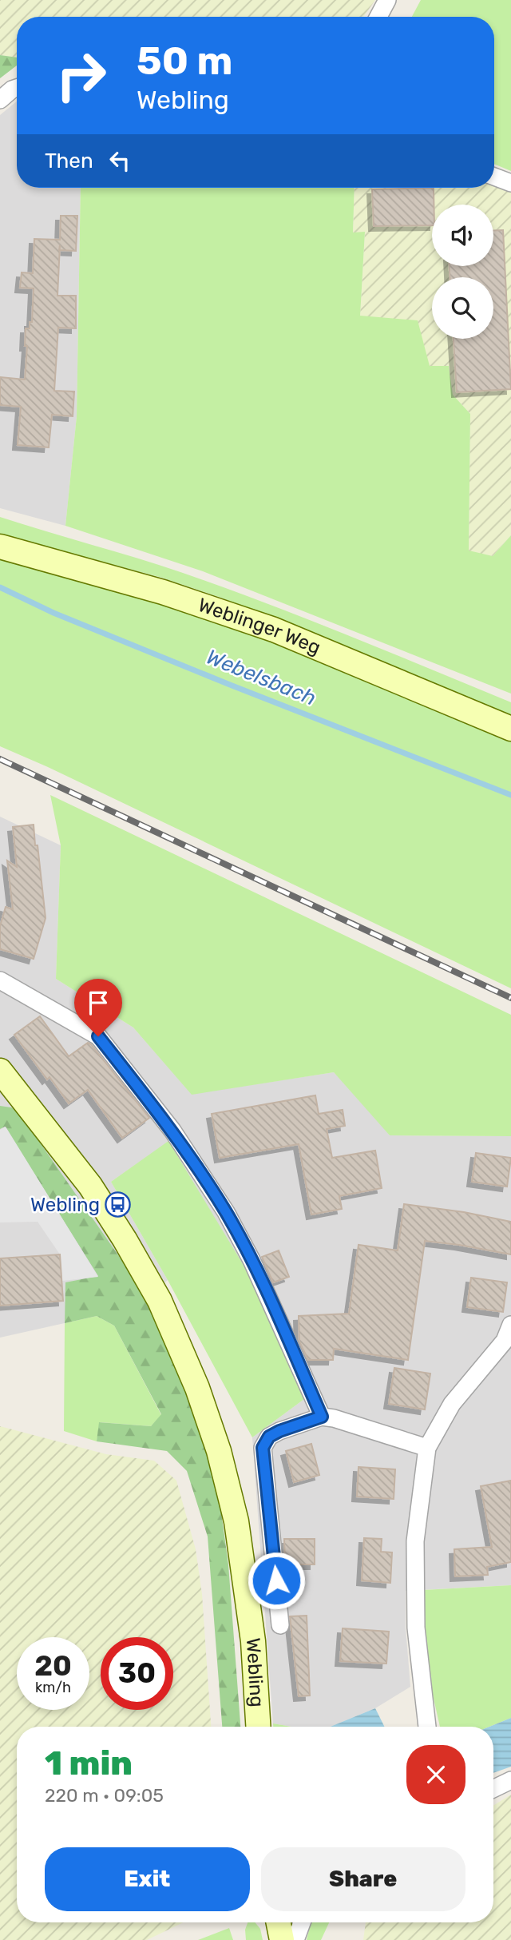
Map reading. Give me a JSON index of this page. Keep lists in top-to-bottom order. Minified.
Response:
{"streets":{"main road":["Weblinger Weg","Webling"]},"water":["Webelsbach"],"places":{"bus stop":["Webling"]},"page":{"turn":["50 m","Webling"],"then":"Then","speed":"20 km/h","limit":"30","heading":["1 min","220 m · 09:05"],"buttons":["Exit","Share"]}}
